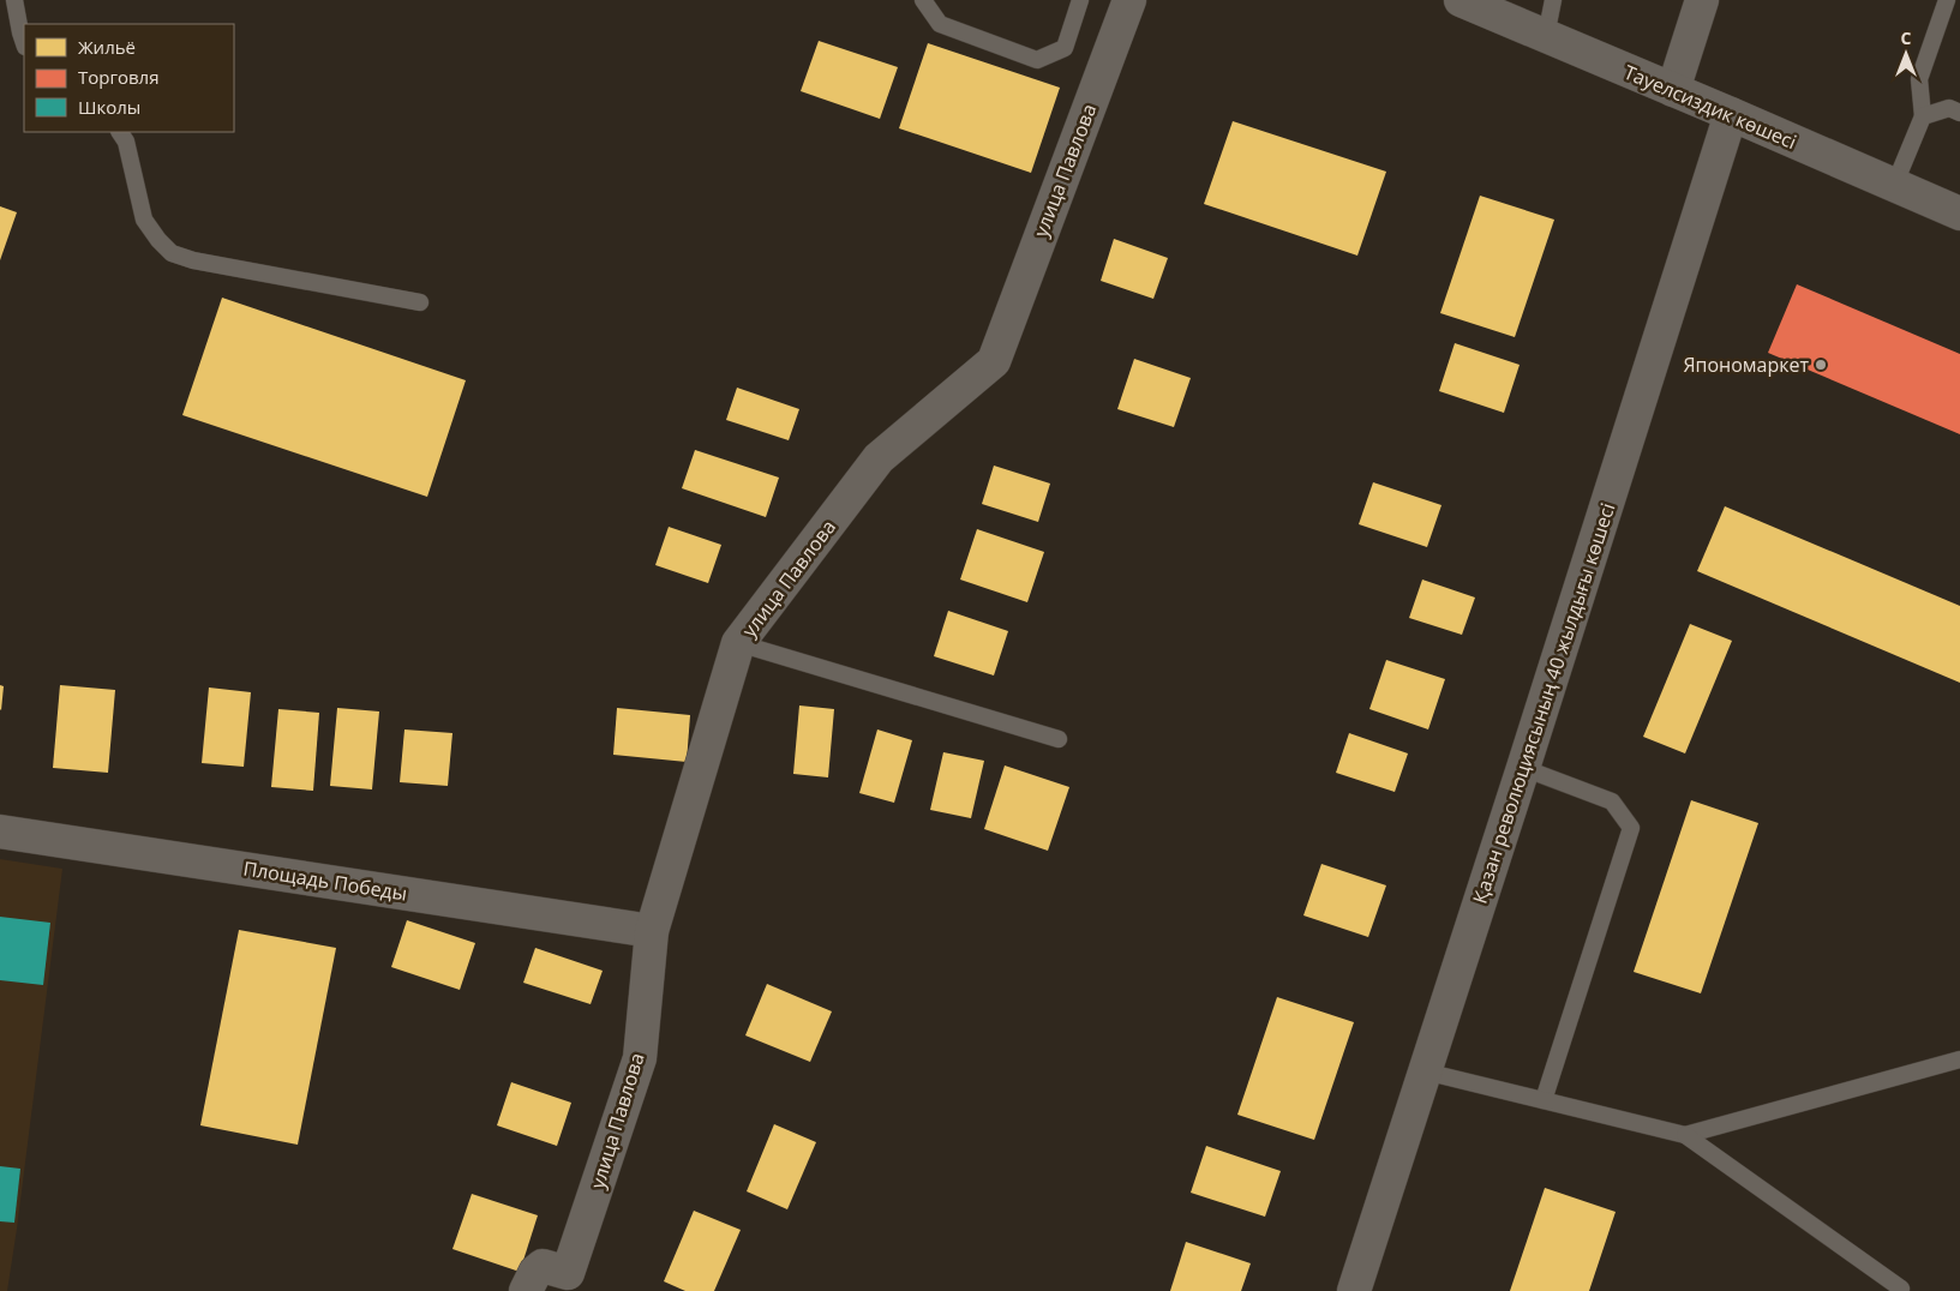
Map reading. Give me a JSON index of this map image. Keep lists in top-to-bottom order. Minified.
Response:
{"streets":{"street":["Тауелсиздик көшесі","улица Павлова","Қазан революциясының 40 жылдығы көшесі","Площадь Победы"]},"crossings":[["Тауелсиздик көшесі","Қазан революциясының 40 жылдығы көшесі"],["улица Павлова","Площадь Победы"]],"places":["Япономаркет"],"legend":["Жильё","Торговля","Школы"],"north":"top"}
